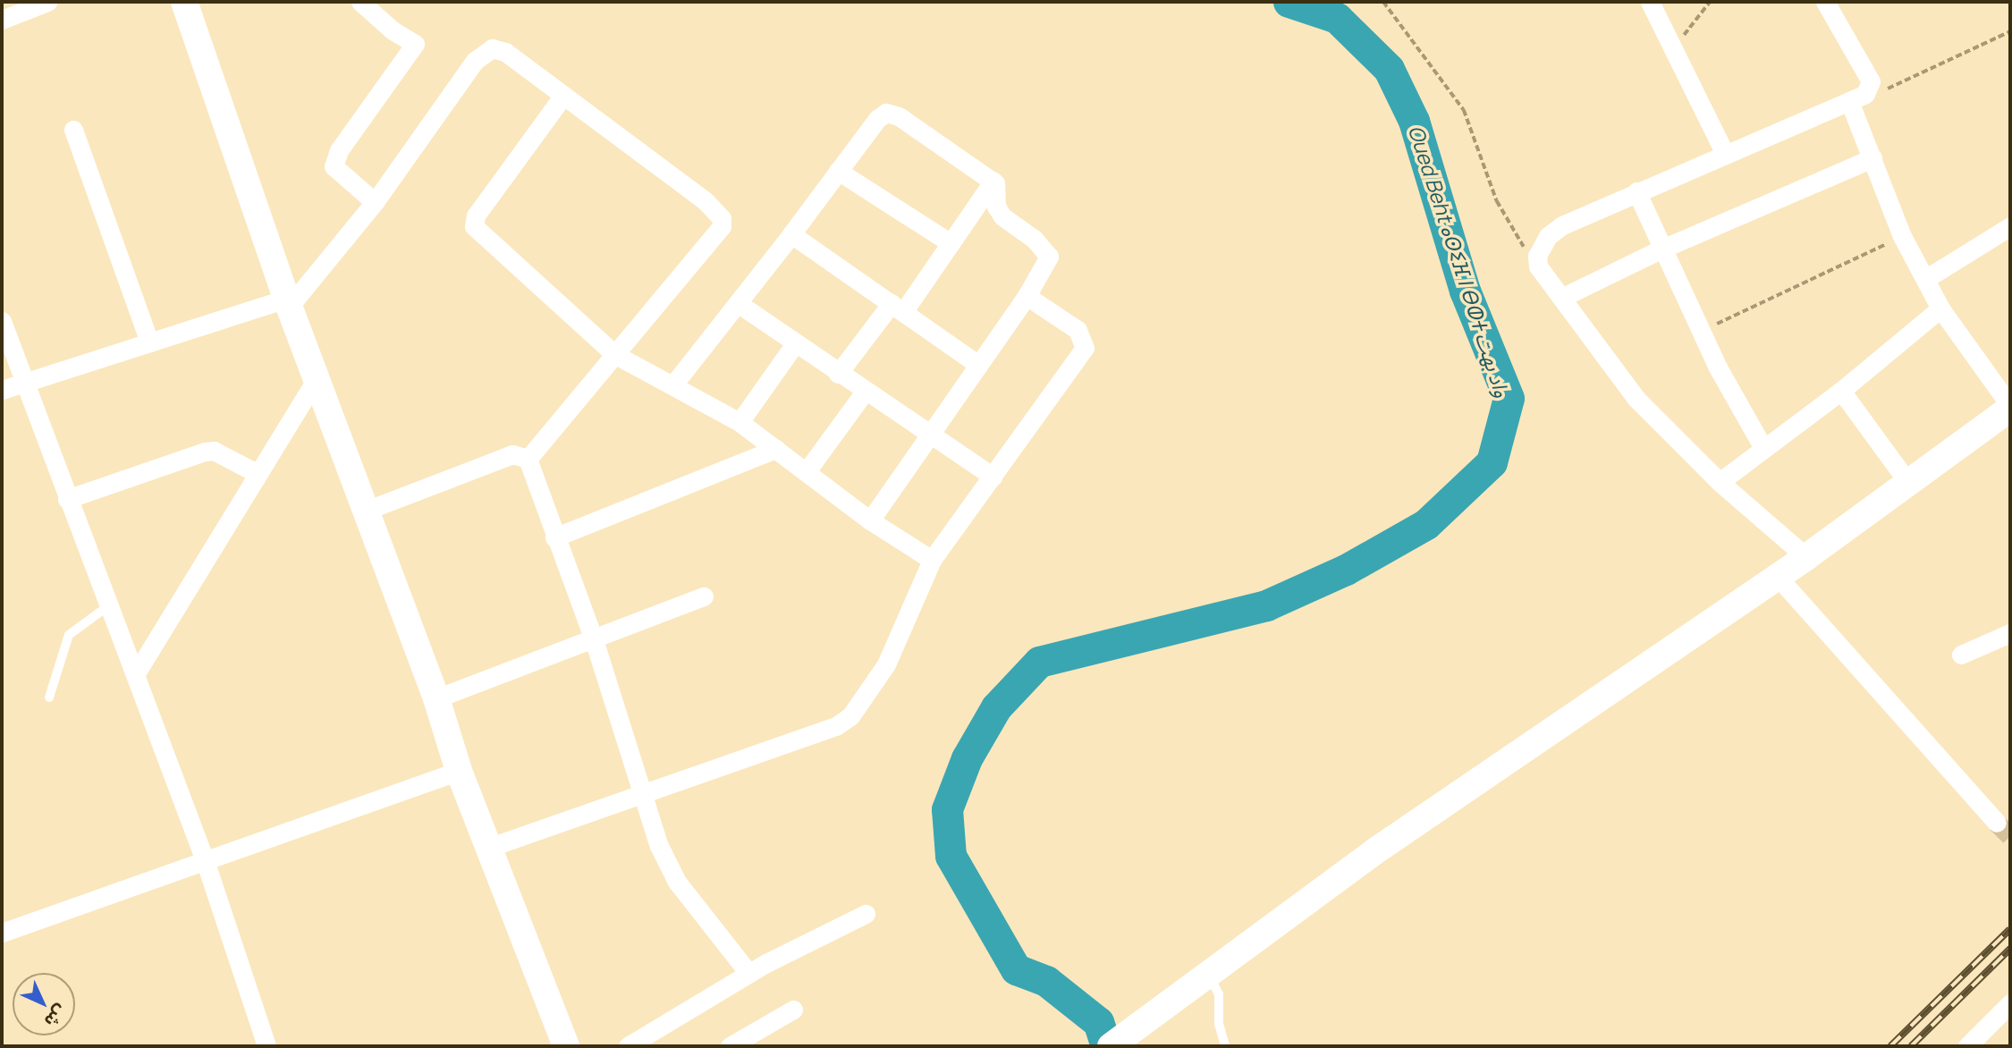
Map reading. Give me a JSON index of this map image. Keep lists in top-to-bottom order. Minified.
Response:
{"water":["Oued Beht ⴰⵙⵉⴼ ⵏ ⴱⵀⵜ واد بهت"],"north":"bottom right"}
